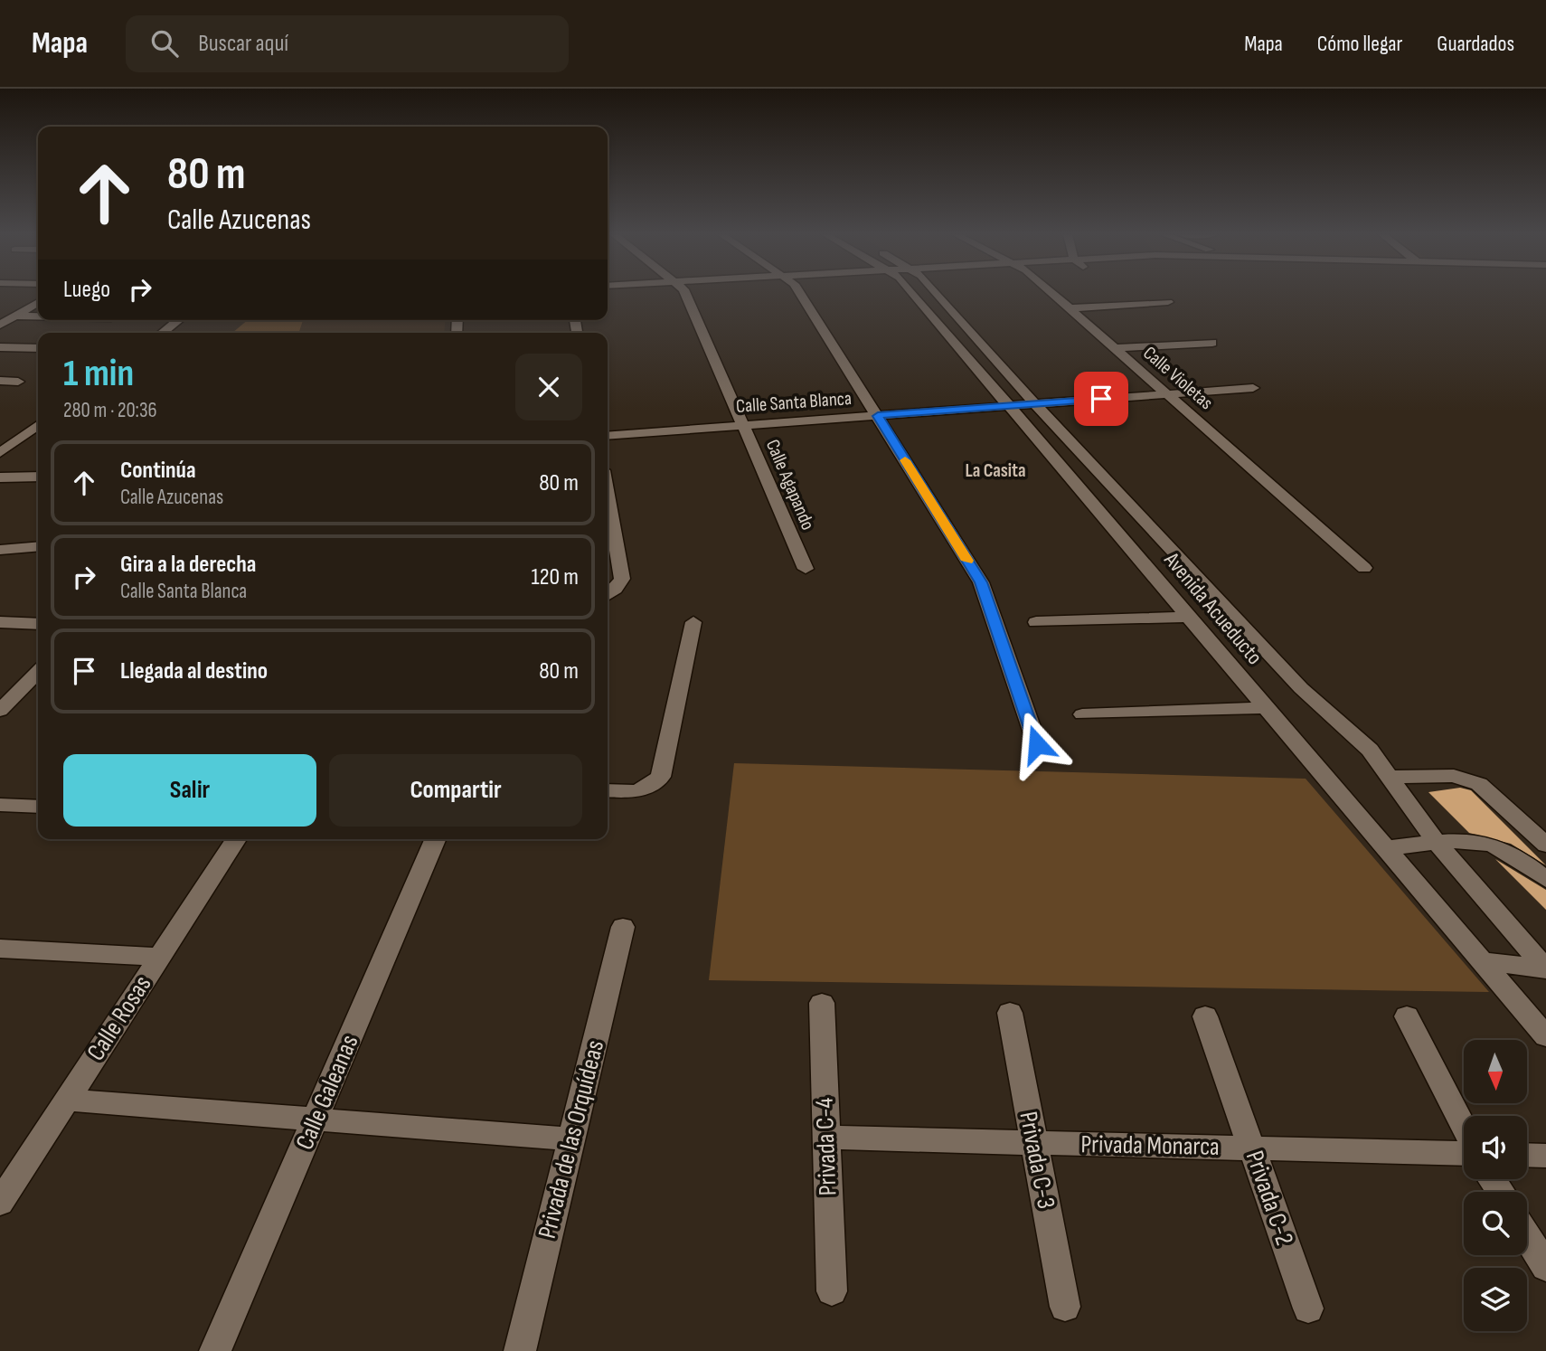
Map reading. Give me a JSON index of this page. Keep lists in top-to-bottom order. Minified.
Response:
{"streets":{"street":["Calle Violetas","Calle Santa Blanca","Calle Agapando","Avenida Acueducto","Calle Rosas","Calle Galeanas","Privada de las Orquídeas","Privada Monarca","Privada C-4","Privada C-3","Privada C-2"]},"crossings":[["Calle Violetas","Calle Santa Blanca"],["Calle Santa Blanca","Calle Agapando"],["Calle Santa Blanca","Avenida Acueducto"],["Privada Monarca","Privada C-4"],["Privada Monarca","Privada C-3"],["Privada Monarca","Privada C-2"]],"districts":["La Casita"],"north":"bottom","page":{"header":"Mapa","search":"Buscar aquí","nav":["Mapa","Cómo llegar","Guardados"],"turn":["80 m","Calle Azucenas"],"then":"Luego","heading":["1 min","280 m · 20:36"],"list":[{"name":"Continúa","note":"Calle Azucenas","value":"80 m"},{"name":"Gira a la derecha","note":"Calle Santa Blanca","value":"120 m"},{"name":"Llegada al destino","value":"80 m"}],"buttons":["Salir","Compartir"]}}
